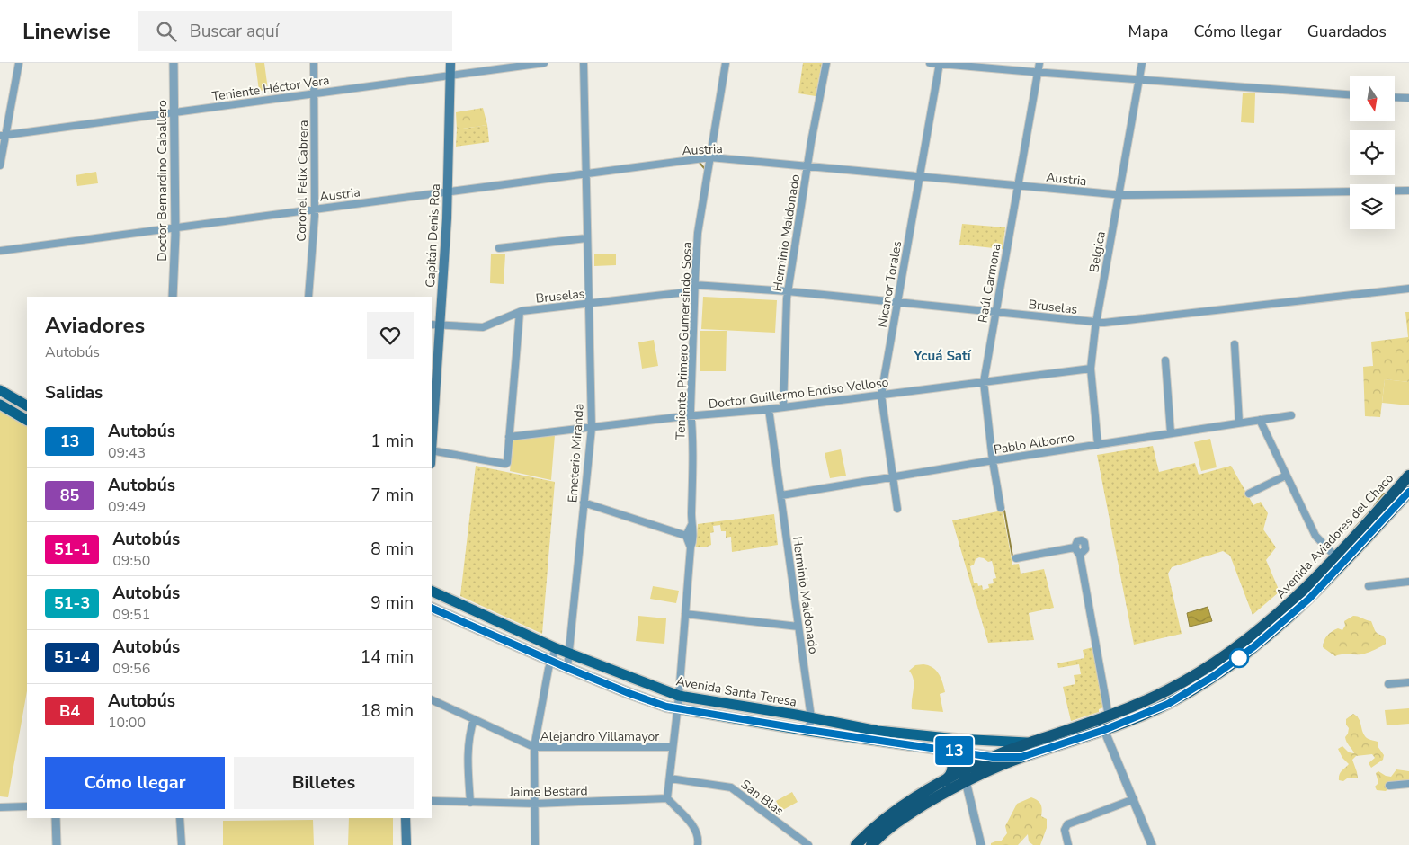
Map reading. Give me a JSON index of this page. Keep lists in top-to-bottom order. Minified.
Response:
{"streets":{"highway":["Avenida Aviadores del Chaco"],"main road":["Capitán Denis Roa","Avenida Santa Teresa"],"street":["Teniente Héctor Vera","Austria","Doctor Bernardino Caballero","Coronel Felix Cabrera","Herminio Maldonado","Belgica","Raúl Carmona","Nicanor Torales","Bruselas","Teniente Primero Gumersindo Sosa","Doctor Guillermo Enciso Velloso","Pablo Alborno","Emeterio Miranda","Alejandro Villamayor","Jaime Bestard","San Blas"]},"crossings":[["Teniente Héctor Vera","Doctor Bernardino Caballero"],["Teniente Héctor Vera","Coronel Felix Cabrera"],["Teniente Héctor Vera","Capitán Denis Roa"],["Austria","Doctor Bernardino Caballero"],["Austria","Coronel Felix Cabrera"],["Austria","Herminio Maldonado"],["Austria","Capitán Denis Roa"],["Austria","Belgica"],["Austria","Raúl Carmona"],["Austria","Nicanor Torales"],["Austria","Teniente Primero Gumersindo Sosa"],["Austria","Emeterio Miranda"],["Herminio Maldonado","Bruselas"],["Herminio Maldonado","Doctor Guillermo Enciso Velloso"],["Herminio Maldonado","Pablo Alborno"],["Herminio Maldonado","Avenida Santa Teresa"],["Capitán Denis Roa","Bruselas"],["Belgica","Bruselas"],["Belgica","Doctor Guillermo Enciso Velloso"],["Belgica","Pablo Alborno"],["Raúl Carmona","Bruselas"],["Raúl Carmona","Doctor Guillermo Enciso Velloso"],["Raúl Carmona","Pablo Alborno"],["Nicanor Torales","Bruselas"],["Nicanor Torales","Doctor Guillermo Enciso Velloso"],["Nicanor Torales","Pablo Alborno"],["Bruselas","Teniente Primero Gumersindo Sosa"],["Bruselas","Emeterio Miranda"],["Teniente Primero Gumersindo Sosa","Doctor Guillermo Enciso Velloso"],["Doctor Guillermo Enciso Velloso","Emeterio Miranda"],["Emeterio Miranda","Avenida Santa Teresa"],["Avenida Aviadores del Chaco","Avenida Santa Teresa"]],"districts":["Ycuá Satí"],"lines":["bus line 13"],"north":"bottom","page":{"header":"Linewise","search":"Buscar aquí","nav":["Mapa","Cómo llegar","Guardados"],"on_map":"13","heading":[["Aviadores","Autobús"],"Salidas"],"list":[{"mark":"13","name":"Autobús","note":"09:43","value":"1 min"},{"mark":"85","name":"Autobús","note":"09:49","value":"7 min"},{"mark":"51-1","name":"Autobús","note":"09:50","value":"8 min"},{"mark":"51-3","name":"Autobús","note":"09:51","value":"9 min"},{"mark":"51-4","name":"Autobús","note":"09:56","value":"14 min"},{"mark":"B4","name":"Autobús","note":"10:00","value":"18 min"}],"buttons":["Cómo llegar","Billetes"]}}
